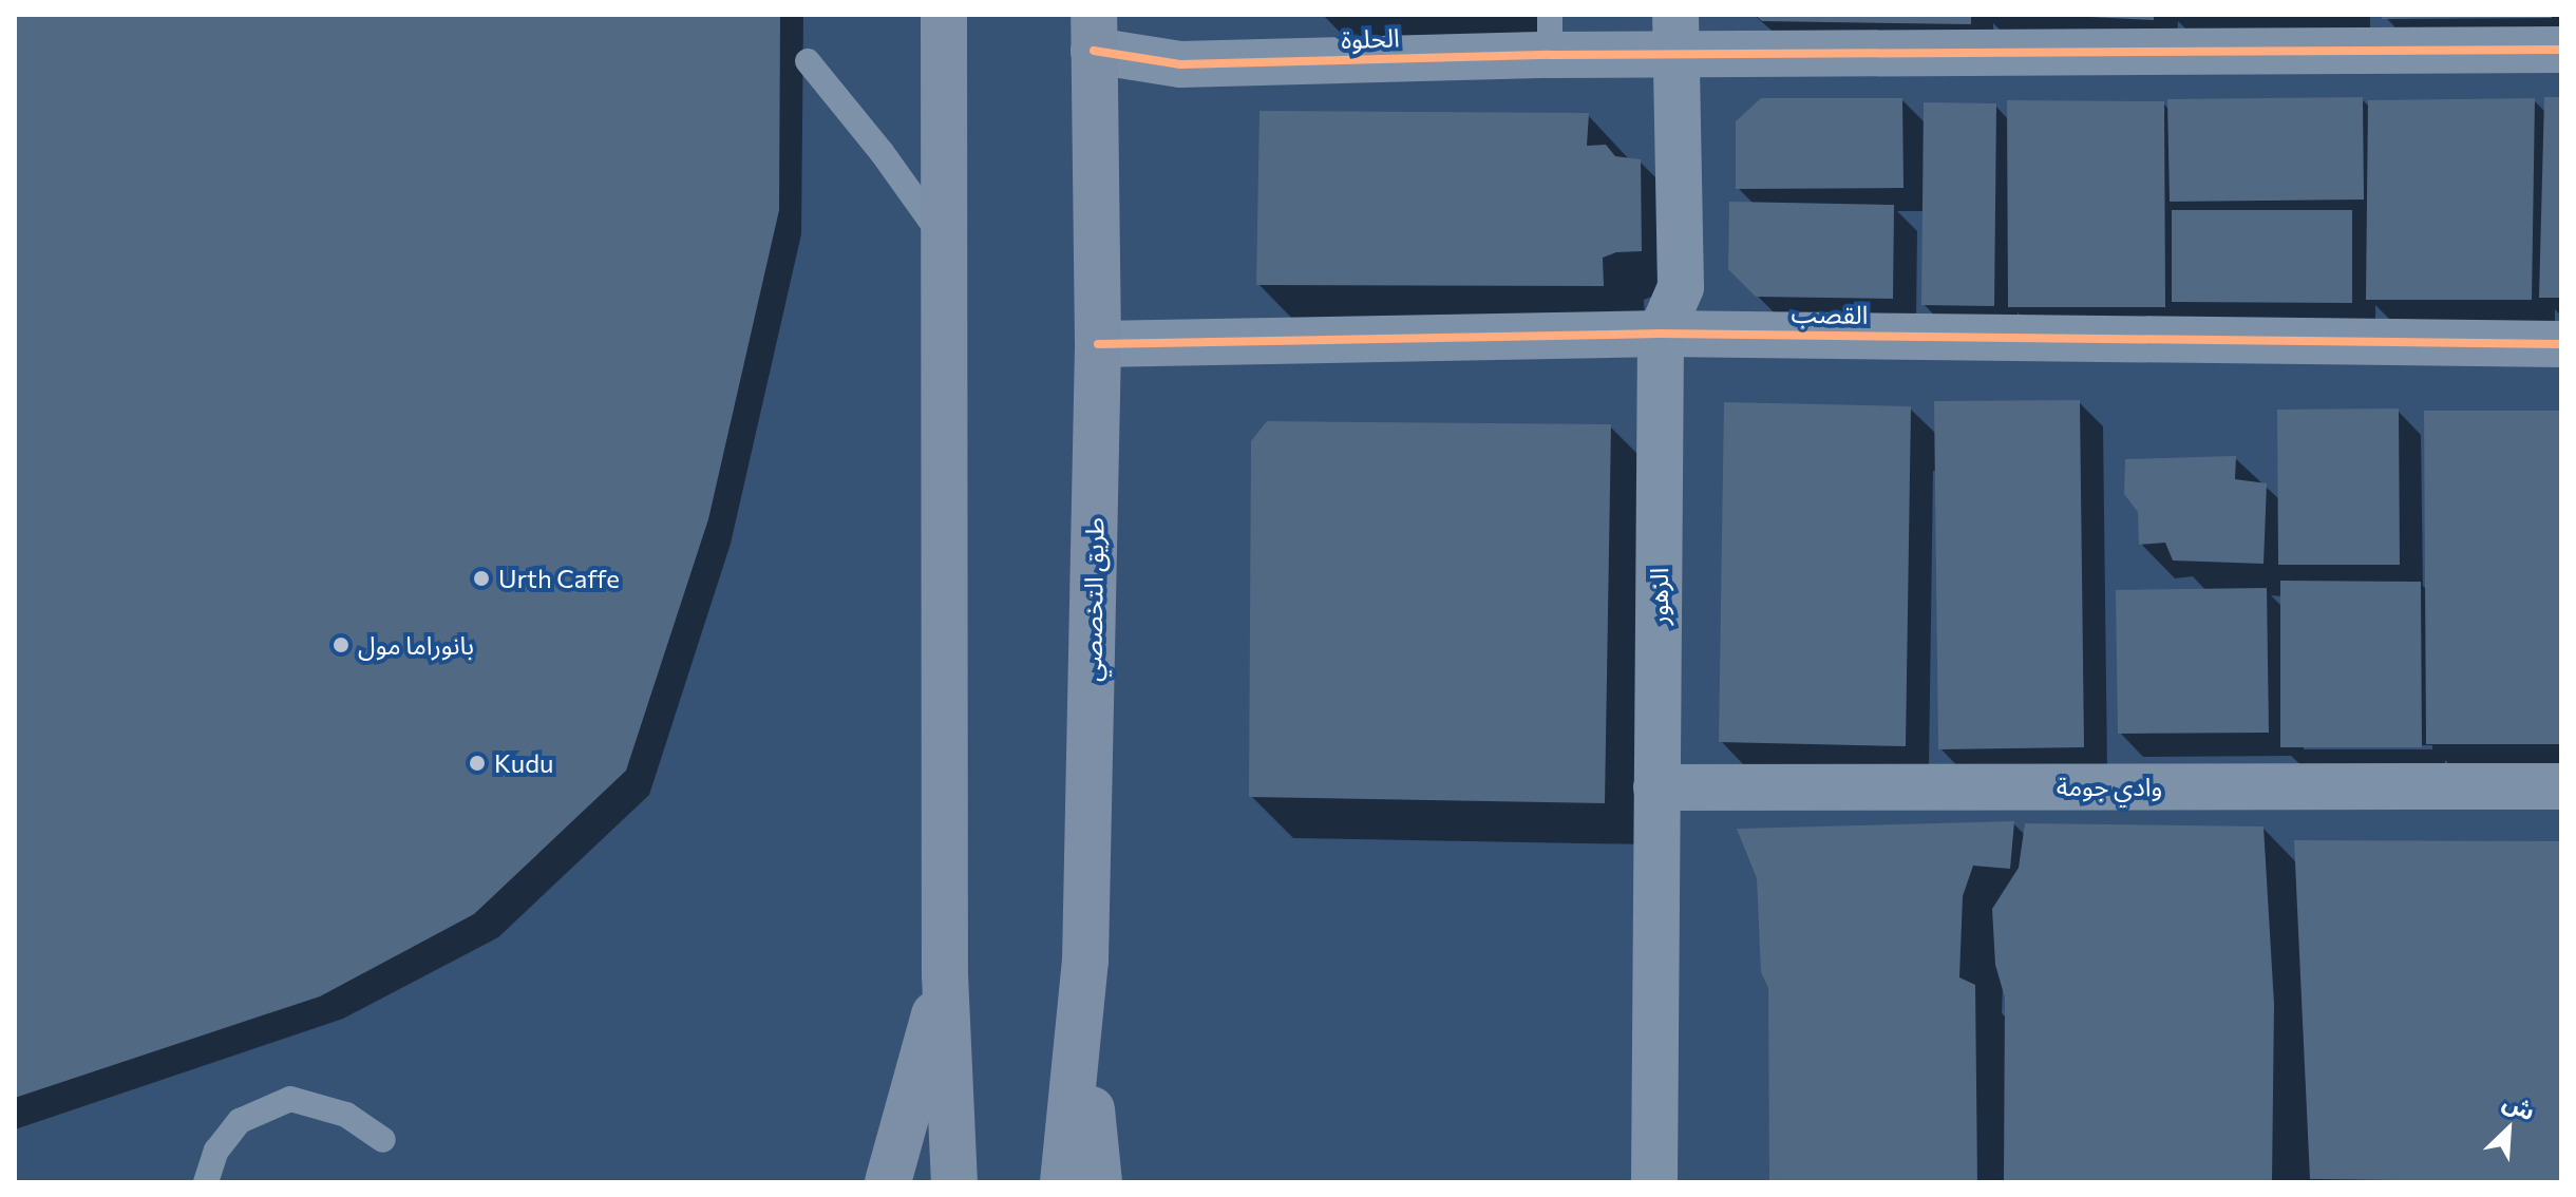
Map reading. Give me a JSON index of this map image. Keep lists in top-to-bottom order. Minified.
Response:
{"streets":{"main road":["طريق التخصصي"],"street":["الحلوة","القصب","الزهور","وادي جومة"]},"crossings":[["الحلوة","الزهور"],["الحلوة","طريق التخصصي"],["القصب","الزهور"],["القصب","طريق التخصصي"],["الزهور","وادي جومة"]],"places":["Urth Caffe","بانوراما مول","Kudu"],"north":"top right"}
